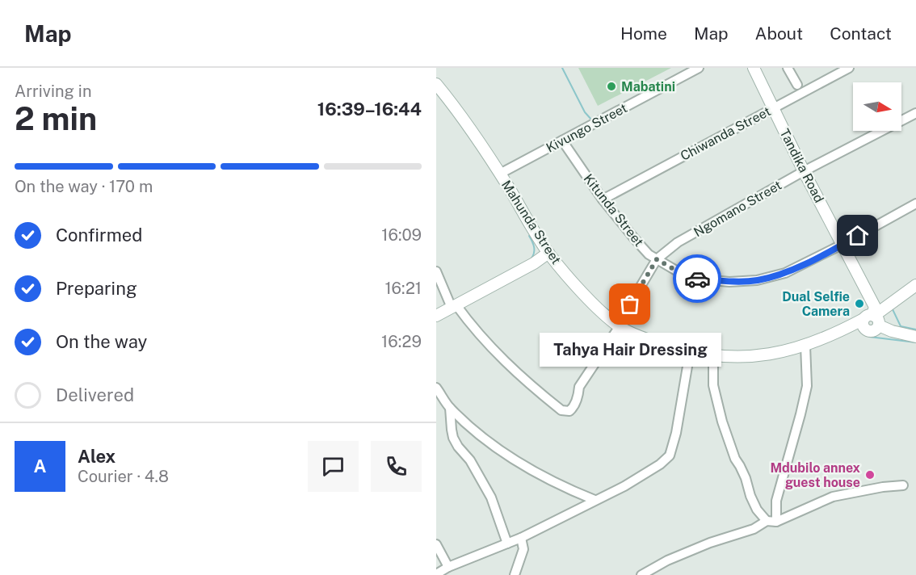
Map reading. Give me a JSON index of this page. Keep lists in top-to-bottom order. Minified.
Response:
{"streets":{"street":["Kivungo Street","Chiwanda Street","Tandika Road","Ngomano Street","Kitunda Street","Mahunda Street"]},"crossings":[["Kivungo Street","Kitunda Street"],["Kivungo Street","Mahunda Street"],["Chiwanda Street","Tandika Road"],["Chiwanda Street","Kitunda Street"],["Tandika Road","Ngomano Street"],["Tandika Road","Kitunda Street"],["Tandika Road","Mahunda Street"],["Ngomano Street","Kitunda Street"],["Ngomano Street","Mahunda Street"]],"places":["Mabatini","Dual Selfie Camera","Tahya Hair Dressing","Mdubilo annex guest house"],"north":"right","page":{"header":"Map","nav":["Home","Map","About","Contact"],"heading":["2 min","Arriving in","16:39–16:44"],"panel":["Alex","Courier · 4.8"],"bar":"On the way · 170 m","list":[["Confirmed","16:09"],["Preparing","16:21"],["On the way","16:29"],"Delivered"],"bubble":"Tahya Hair Dressing","round":"A"}}
